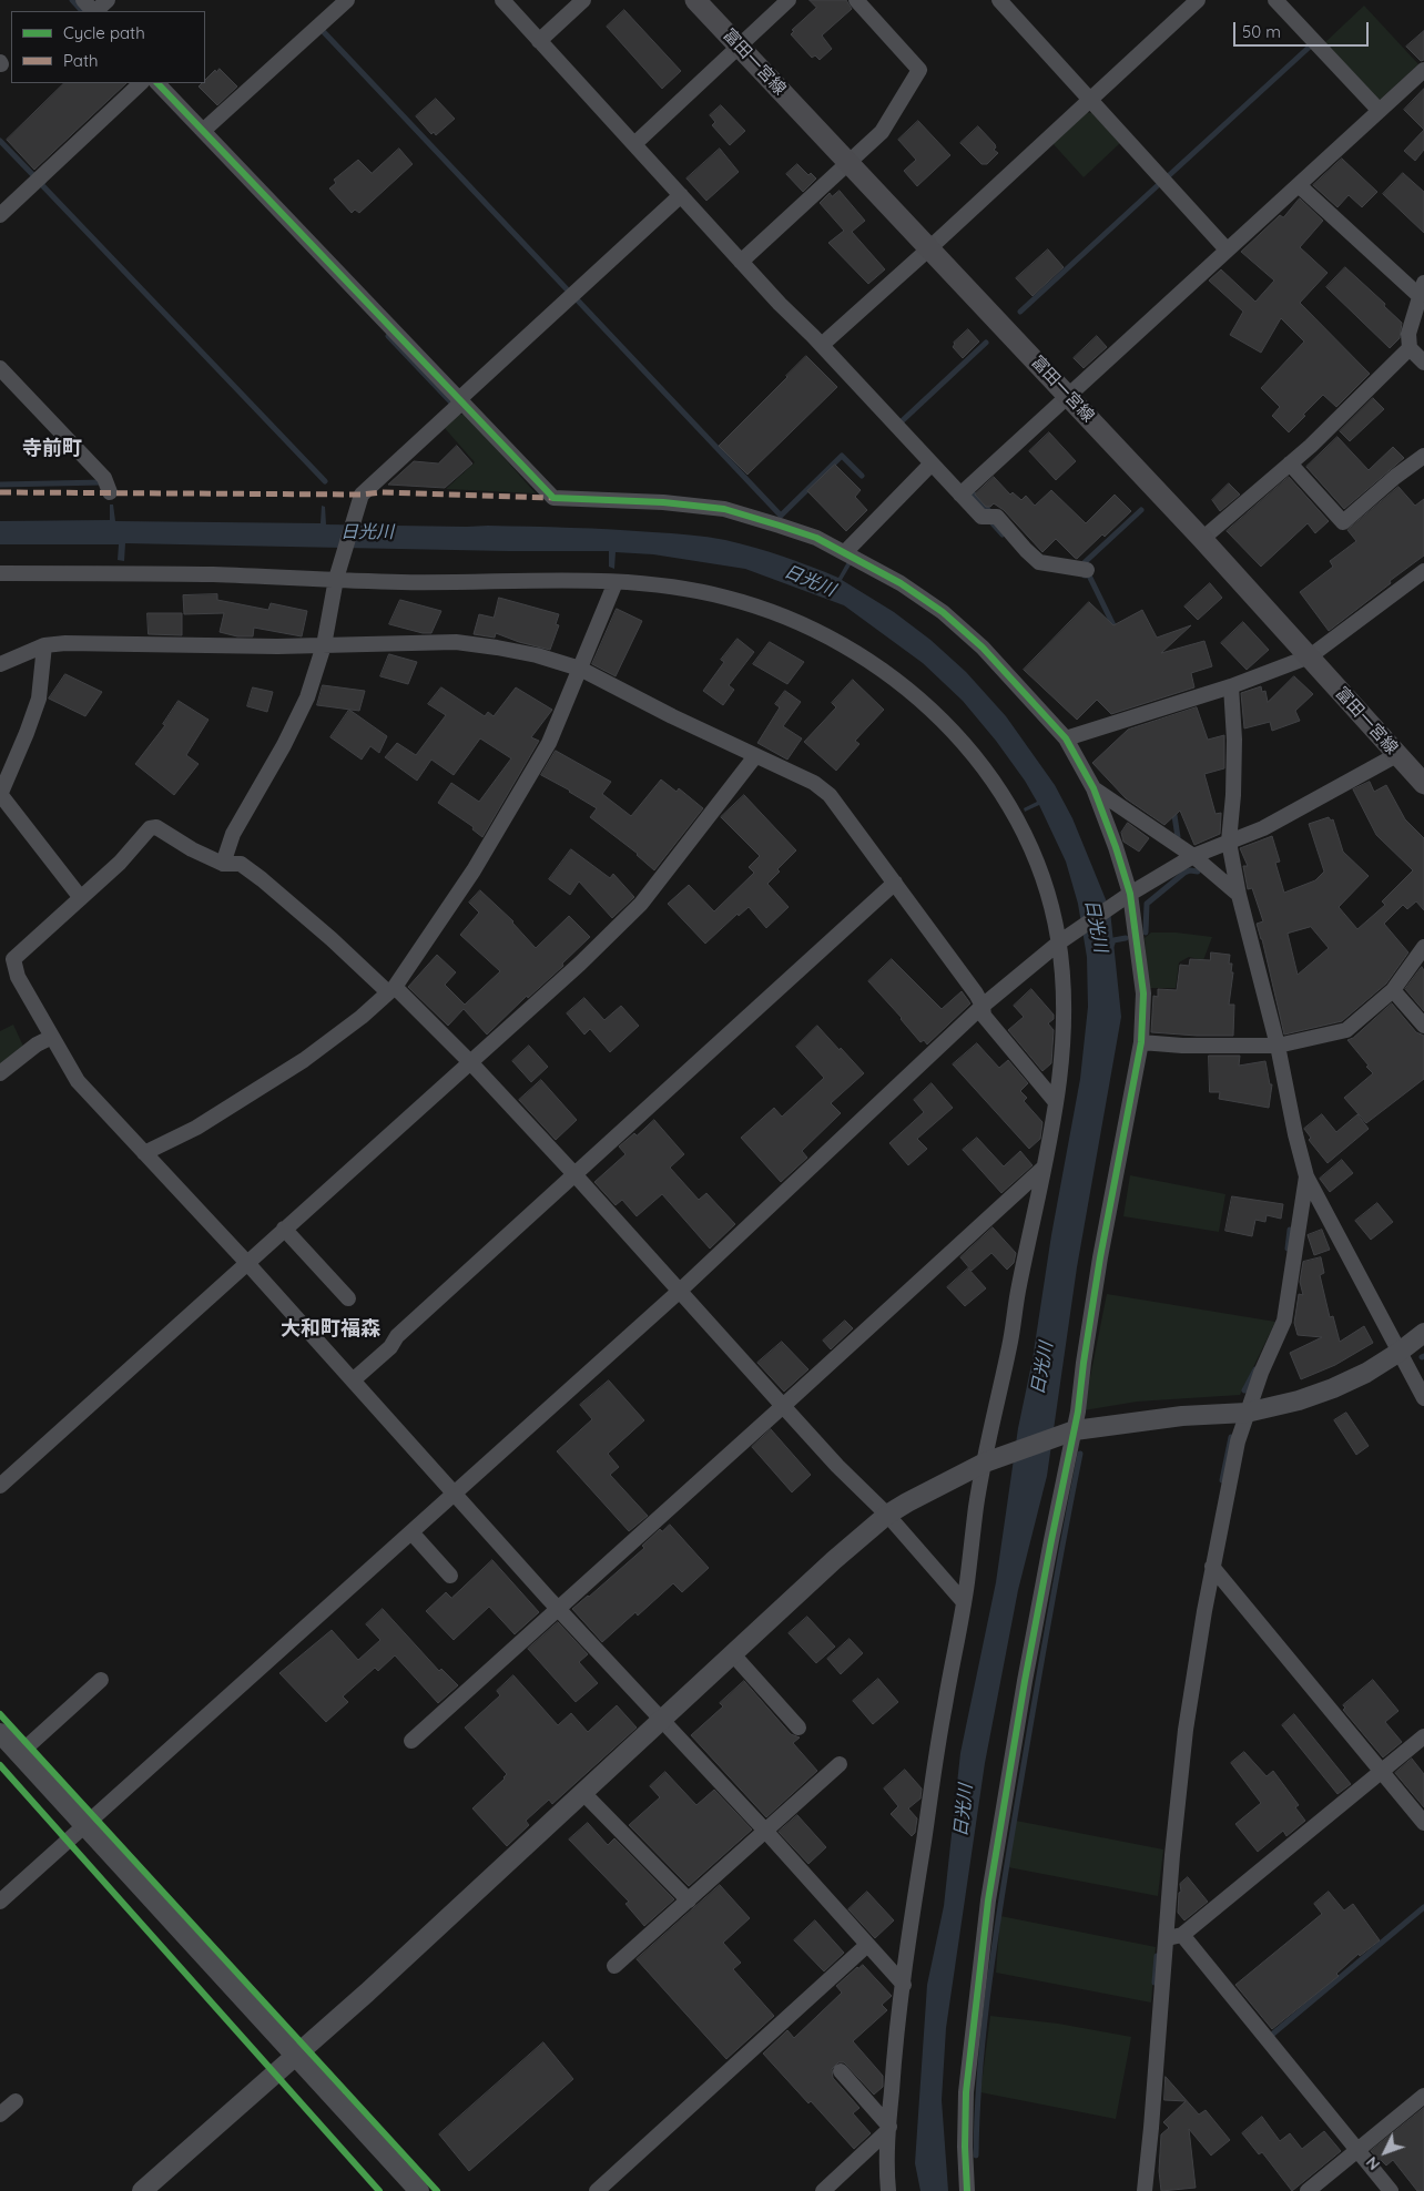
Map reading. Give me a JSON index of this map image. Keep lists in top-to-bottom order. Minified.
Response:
{"streets":{"main road":["富田一宮線"]},"districts":["寺前町","大和町福森"],"water":["日光川"],"legend":["Cycle path","Path"],"scale_bar":"50 m","north":"bottom left"}
